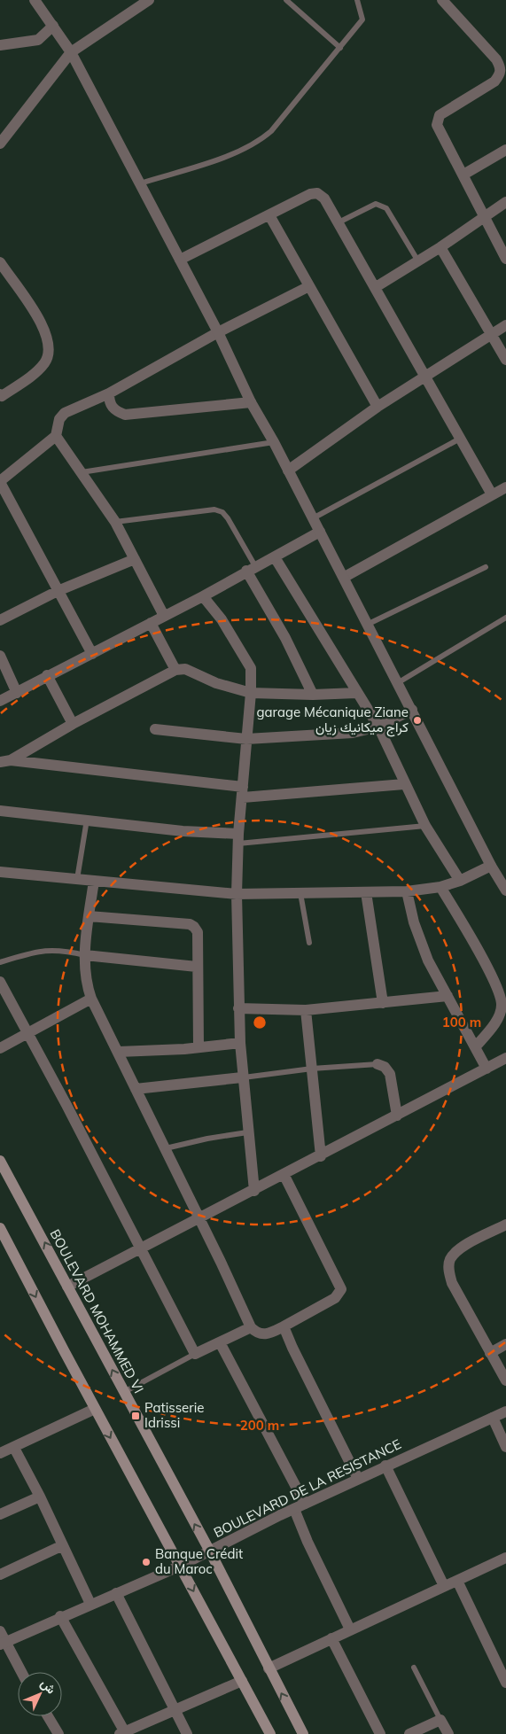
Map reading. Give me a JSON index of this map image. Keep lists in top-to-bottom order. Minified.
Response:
{"streets":{"main road":["BOULEVARD MOHAMMED VI"],"street":["BOULEVARD DE LA RESISTANCE"]},"crossings":[["BOULEVARD MOHAMMED VI","BOULEVARD DE LA RESISTANCE"]],"places":{"other":["garage Mécanique Ziane كراج ميكانيك زيان","Banque Crédit du Maroc"],"transit":["Patisserie Idrissi"]},"north":"top right","rings":["100 m","200 m"]}
